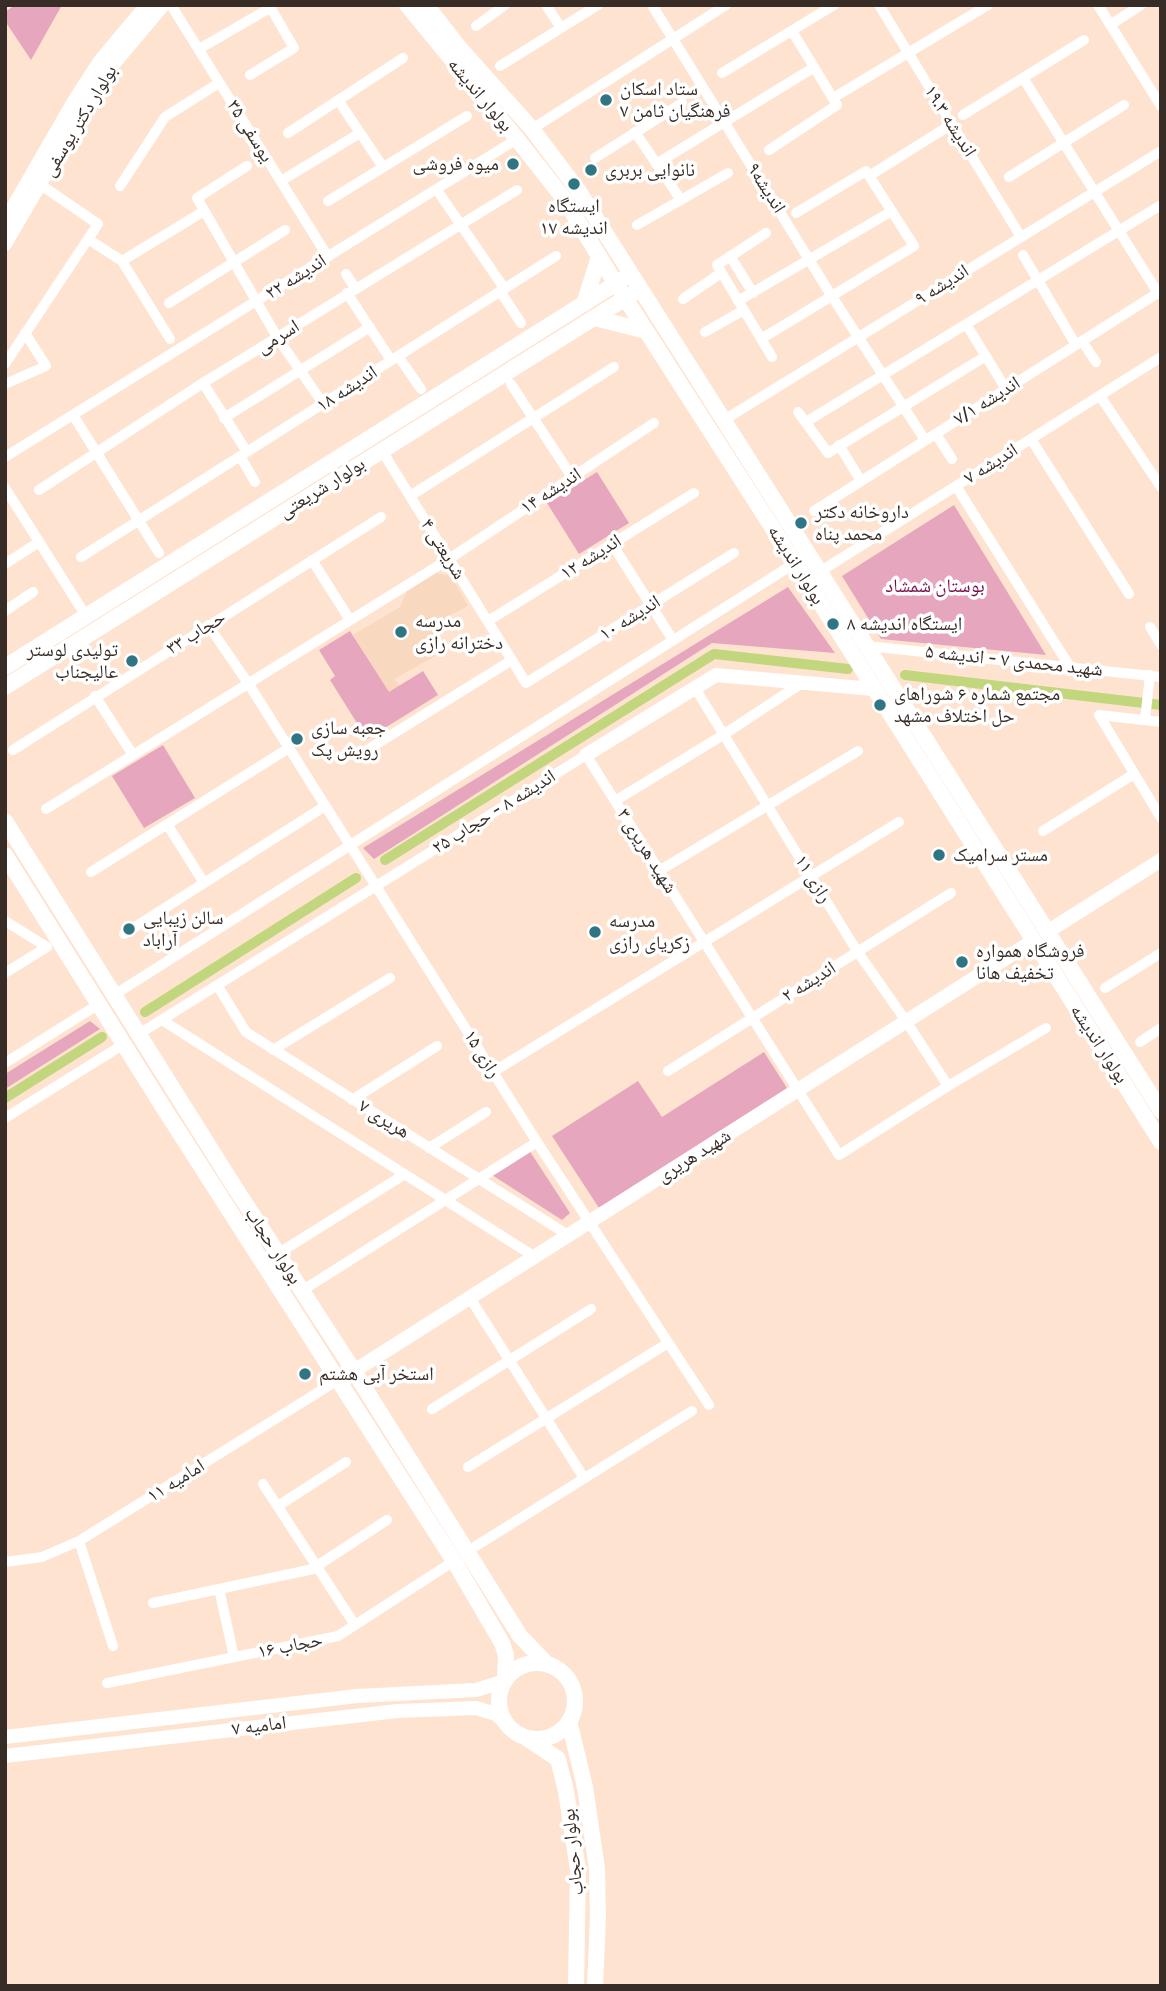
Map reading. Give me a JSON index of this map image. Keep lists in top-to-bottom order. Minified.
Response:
{"streets":{"main road":["بولوار اندیشه","بولوار شریعتی","بولوار حجاب"],"street":["بولوار دکتر یوسفی","اندیشه ۱۹.۳","یوسفی ۳۵","اندیشه۹","اندیشه ۲۲","اندیشه ۹","اسرمی","اندیشه ۱۸","اندیشه ۷/۱","اندیشه ۷","اندیشه ۱۴","شریعتی ۴","اندیشه ۱۲","اندیشه ۱۰","حجاب ۳۳","شهید محمدی ۷ - اندیشه ۵","اندیشه ۸ - حجاب ۲۵","شهید هریری ۳","رازی ۱۱","اندیشه ۲","رازی ۱۵","هریری ۷","شهید هریری","امامیه ۱۱","حجاب ۱۶","امامیه ۷"]},"crossings":[["بولوار اندیشه","اندیشه ۲۲"],["بولوار اندیشه","اندیشه ۹"],["بولوار اندیشه","اندیشه ۷"],["بولوار اندیشه","بولوار شریعتی"],["بولوار اندیشه","شهید محمدی ۷ - اندیشه ۵"],["بولوار اندیشه","اندیشه ۸ - حجاب ۲۵"],["بولوار اندیشه","شهید هریری"],["اندیشه ۱۹.۳","اندیشه ۹"],["یوسفی ۳۵","اندیشه ۲۲"],["اندیشه۹","اندیشه ۹"],["اندیشه۹","اندیشه ۷/۱"],["بولوار شریعتی","شریعتی ۴"],["اندیشه ۱۴","شریعتی ۴"],["اندیشه ۱۴","رازی ۱۵"],["شریعتی ۴","اندیشه ۱۲"],["شریعتی ۴","اندیشه ۱۰"],["حجاب ۳۳","رازی ۱۵"],["اندیشه ۸ - حجاب ۲۵","شهید هریری ۳"],["اندیشه ۸ - حجاب ۲۵","رازی ۱۱"],["اندیشه ۸ - حجاب ۲۵","رازی ۱۵"],["اندیشه ۸ - حجاب ۲۵","هریری ۷"],["اندیشه ۸ - حجاب ۲۵","بولوار حجاب"],["شهید هریری ۳","رازی ۱۱"],["شهید هریری ۳","اندیشه ۲"],["شهید هریری ۳","شهید هریری"],["رازی ۱۱","اندیشه ۲"],["رازی ۱۱","شهید هریری"],["رازی ۱۵","شهید هریری"],["هریری ۷","شهید هریری"],["شهید هریری","بولوار حجاب"],["بولوار حجاب","امامیه ۱۱"],["بولوار حجاب","حجاب ۱۶"],["بولوار حجاب","امامیه ۷"]],"parks":["بوستان شمشاد"],"places":["ستاد اسکان فرهنگیان ثامن ۷","میوه فروشی","نانوایی بربری","ایستگاه اندیشه ۱۷","داروخانه دکتر محمد پناه","ایستگاه اندیشه ۸","مدرسه دخترانه رازی","تولیدی لوستر عالیجناب","مجتمع شماره ۶ شوراهای حل اختلاف مشهد","جعبه سازی رویش پک","مستر سرامیک","سالن زیبایی آراباد","مدرسه زکریای رازی","فروشگاه همواره تخفیف هانا","استخر آبی هشتم"]}
